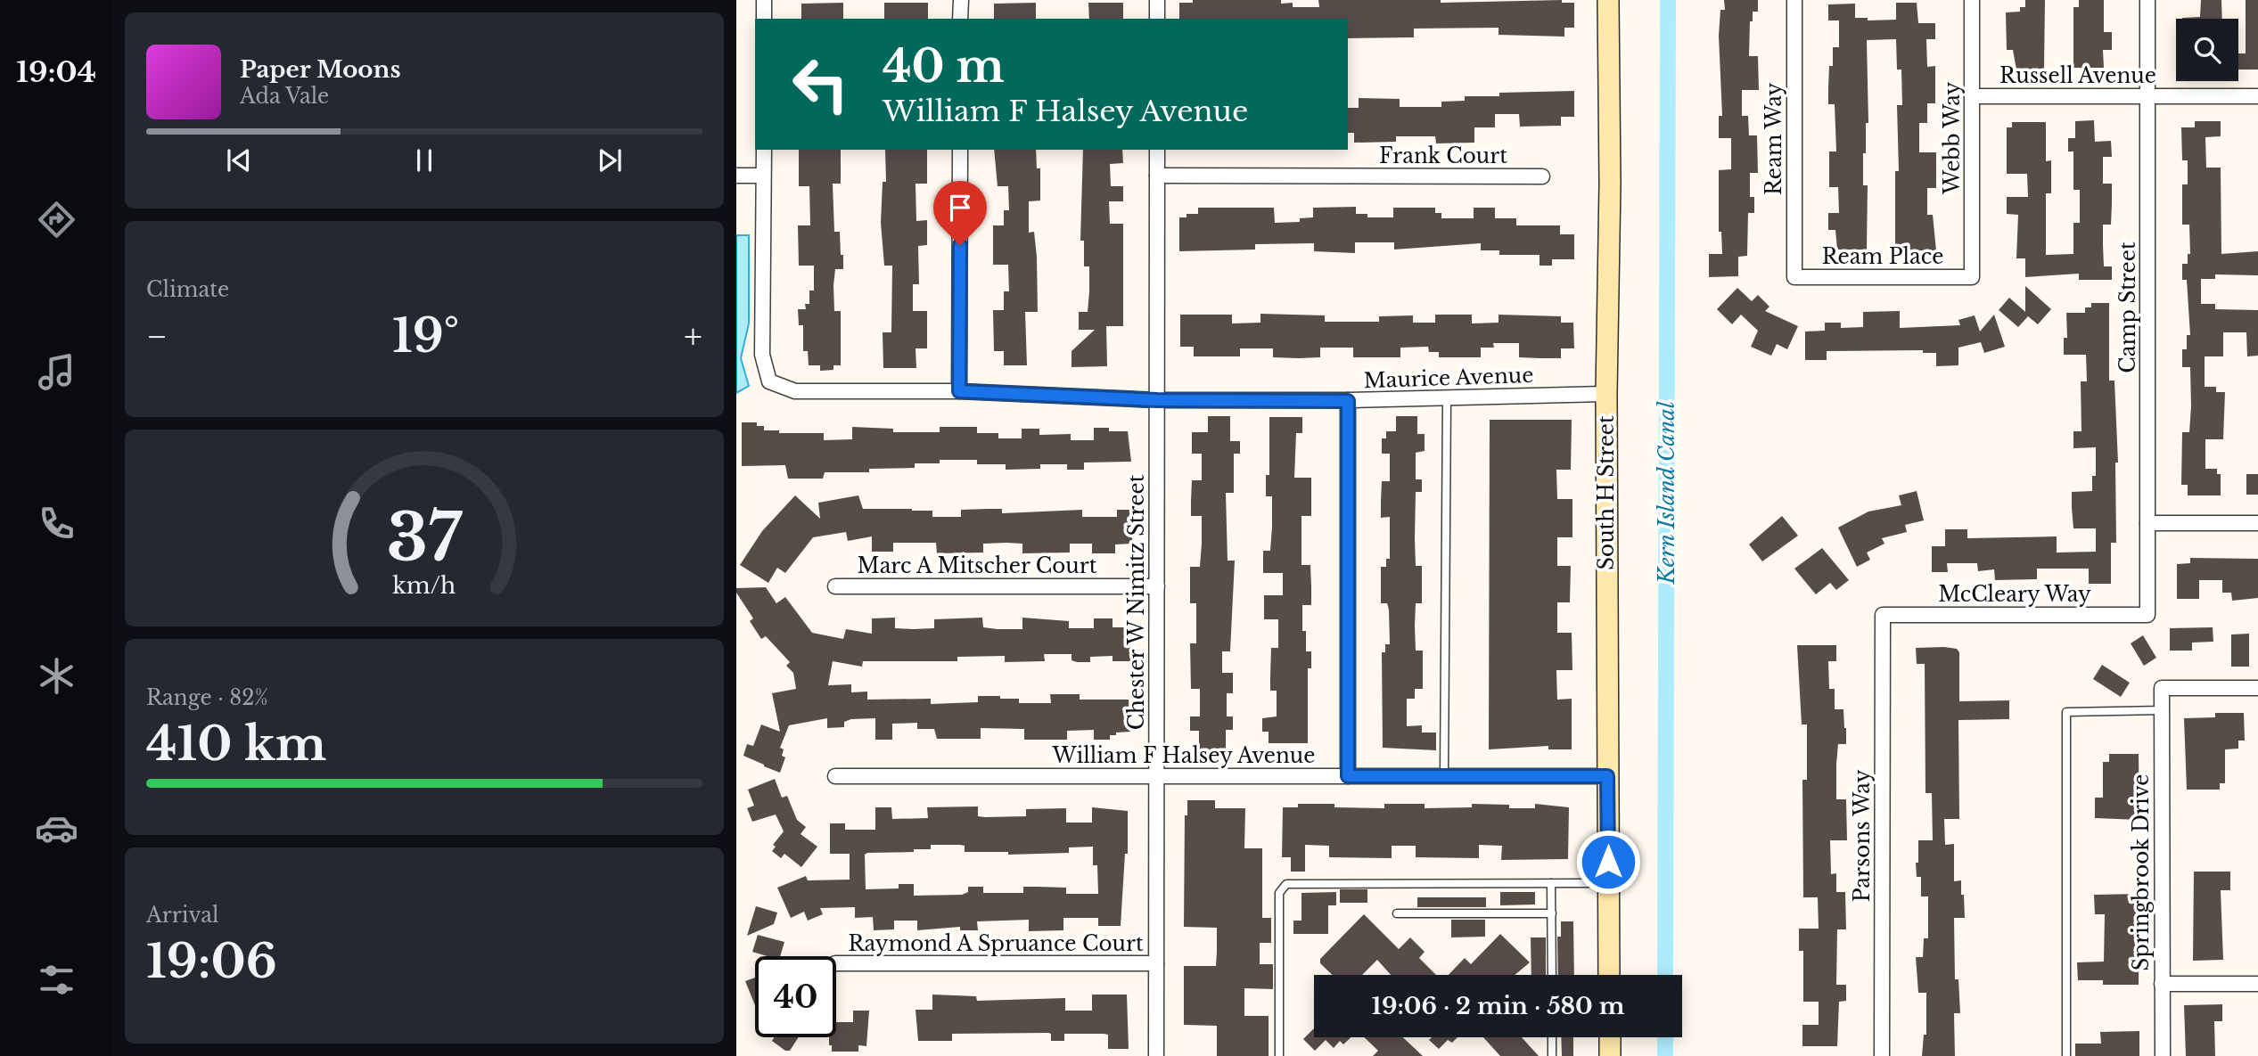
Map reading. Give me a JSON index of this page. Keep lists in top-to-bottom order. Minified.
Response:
{"streets":{"street":["Russell Avenue","Webb Way","Ream Way","Frank Court","Ream Place","Camp Street","Maurice Avenue","South H Street","Marc A Mitscher Court","McCleary Way","Chester W Nimitz Street","William F Halsey Avenue","Parsons Way","Springbrook Drive","Raymond A Spruance Court"]},"crossings":[["Russell Avenue","Webb Way"],["Russell Avenue","Camp Street"],["Webb Way","Ream Place"],["Ream Way","Ream Place"],["Frank Court","Chester W Nimitz Street"],["Camp Street","McCleary Way"],["Maurice Avenue","South H Street"],["Maurice Avenue","Chester W Nimitz Street"],["South H Street","William F Halsey Avenue"],["Marc A Mitscher Court","Chester W Nimitz Street"],["McCleary Way","Parsons Way"],["Chester W Nimitz Street","William F Halsey Avenue"],["Chester W Nimitz Street","Raymond A Spruance Court"]],"water":["Kern Island Canal"],"page":{"tabs":"19:04","turn":["40 m","William F Halsey Avenue"],"song":["Paper Moons","Ada Vale"],"tile":["Climate",["Range · 82%","410 km"],["Arrival","19:06"]],"heat":["−","19°","+"],"limit":"40","trip":"19:06 · 2 min · 580 m","gauge":["37","km/h"]}}
